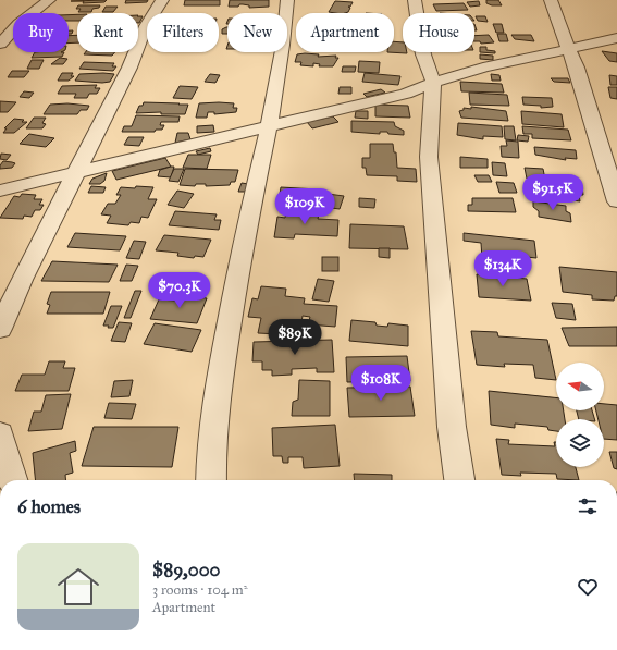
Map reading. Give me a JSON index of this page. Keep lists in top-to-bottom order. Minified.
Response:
{"north":"left","page":{"chip":["Buy","Rent","Filters","New","Apartment","House"],"price":["$91.5K","$109K","$134K","$70.3K","$89K","$108K"],"heading":"6 homes","list":[{"name":"$89,000","note":"3 rooms · 104 m² · Apartment"}]}}
